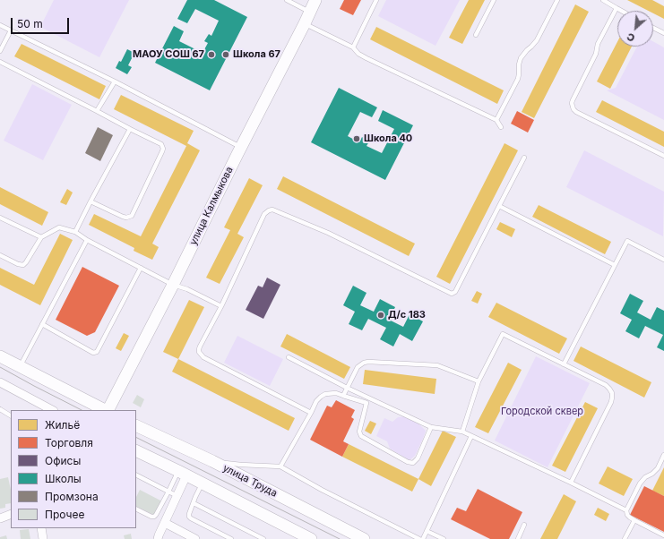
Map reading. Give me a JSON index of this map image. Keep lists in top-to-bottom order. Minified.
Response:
{"streets":{"main road":["улица Калмыкова","улица Труда"]},"parks":["Городской сквер"],"places":["МАОУ СОШ 67","Школа 67","Школа 40","Д/с 183"],"legend":["Жильё","Торговля","Офисы","Школы","Промзона","Прочее"],"scale_bar":"50 m","north":"bottom left"}
